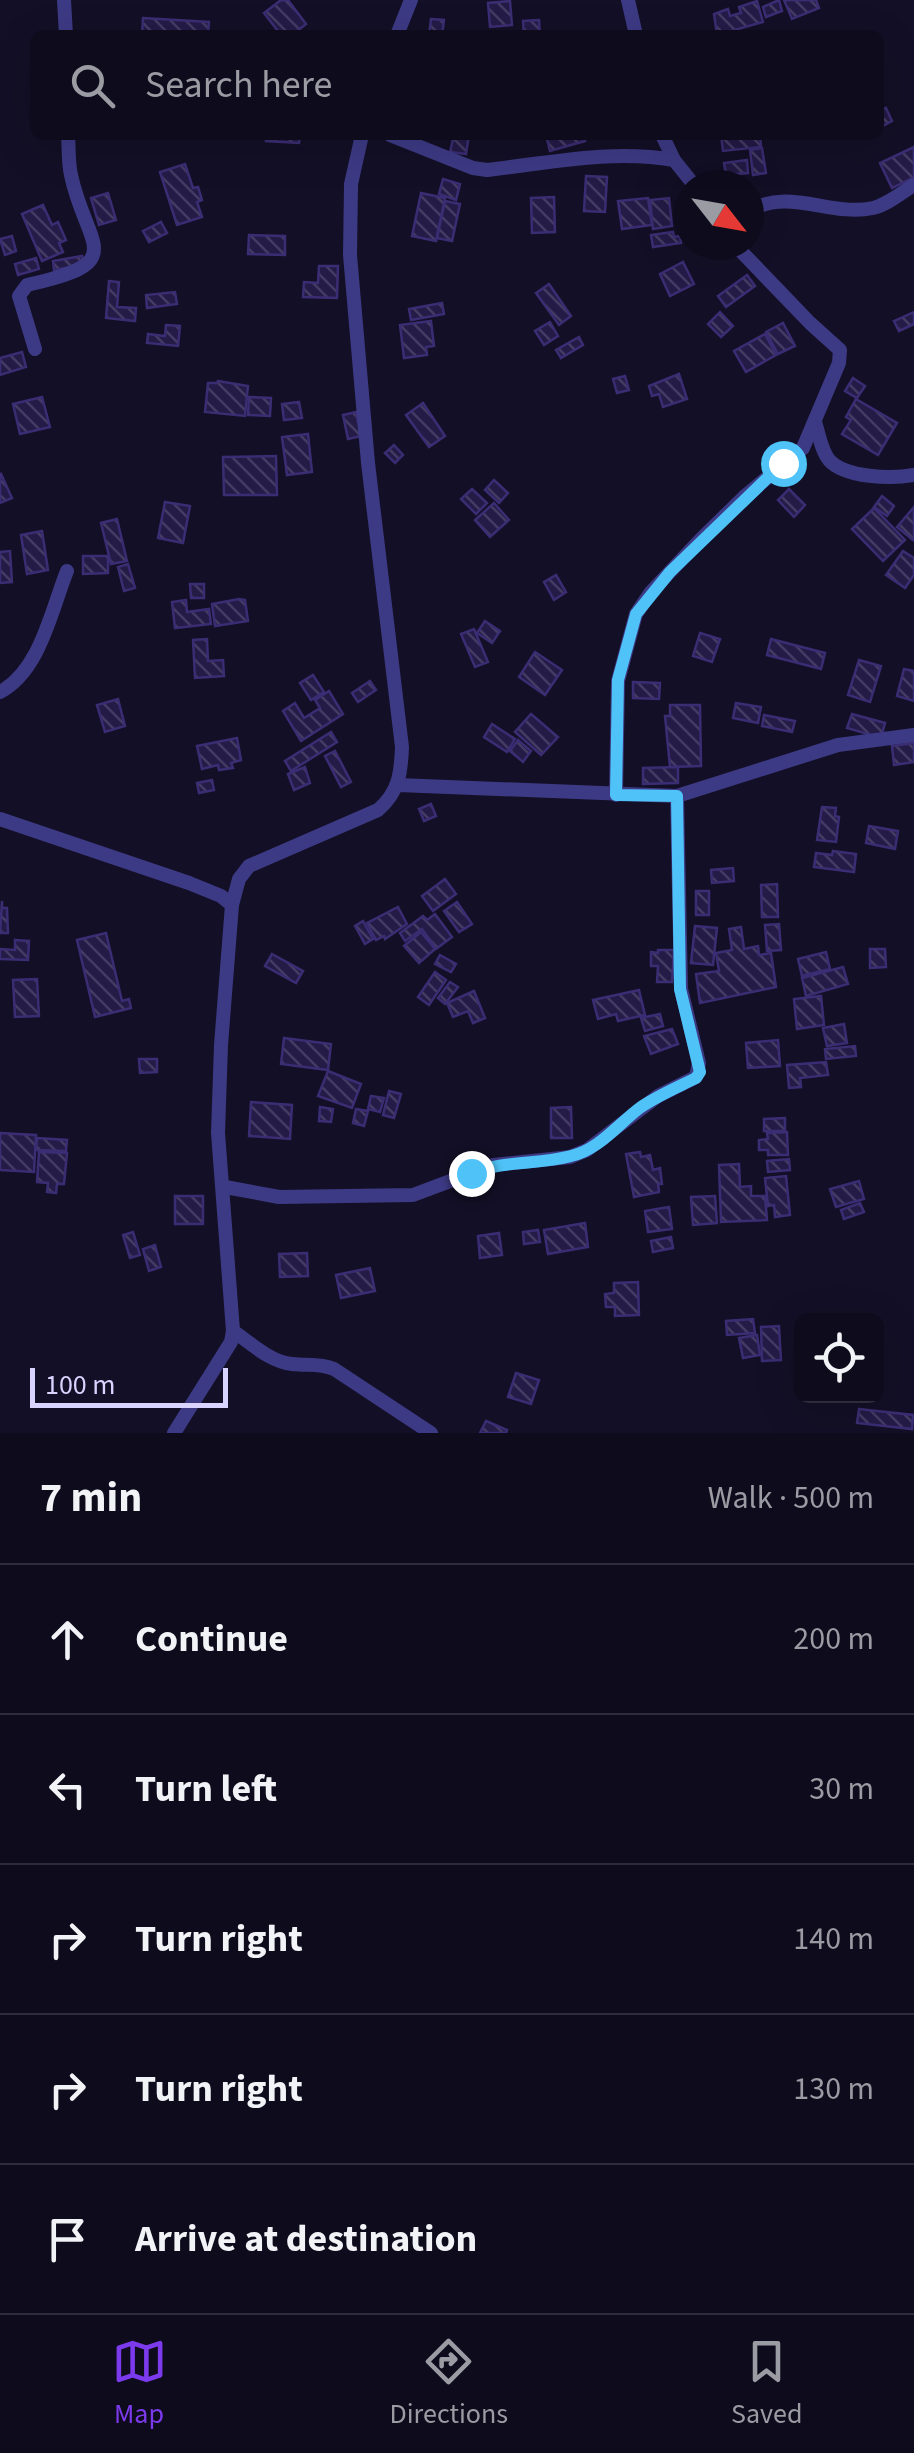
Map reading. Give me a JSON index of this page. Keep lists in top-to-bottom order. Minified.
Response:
{"scale_bar":"100 m","north":"bottom right","page":{"search":"Search here","scale":"100 m","heading":["7 min","Walk · 500 m"],"list":[["Continue","200 m"],["Turn left","30 m"],["Turn right","140 m"],["Turn right","130 m"],"Arrive at destination"],"nav":["Map","Directions","Saved"]}}
